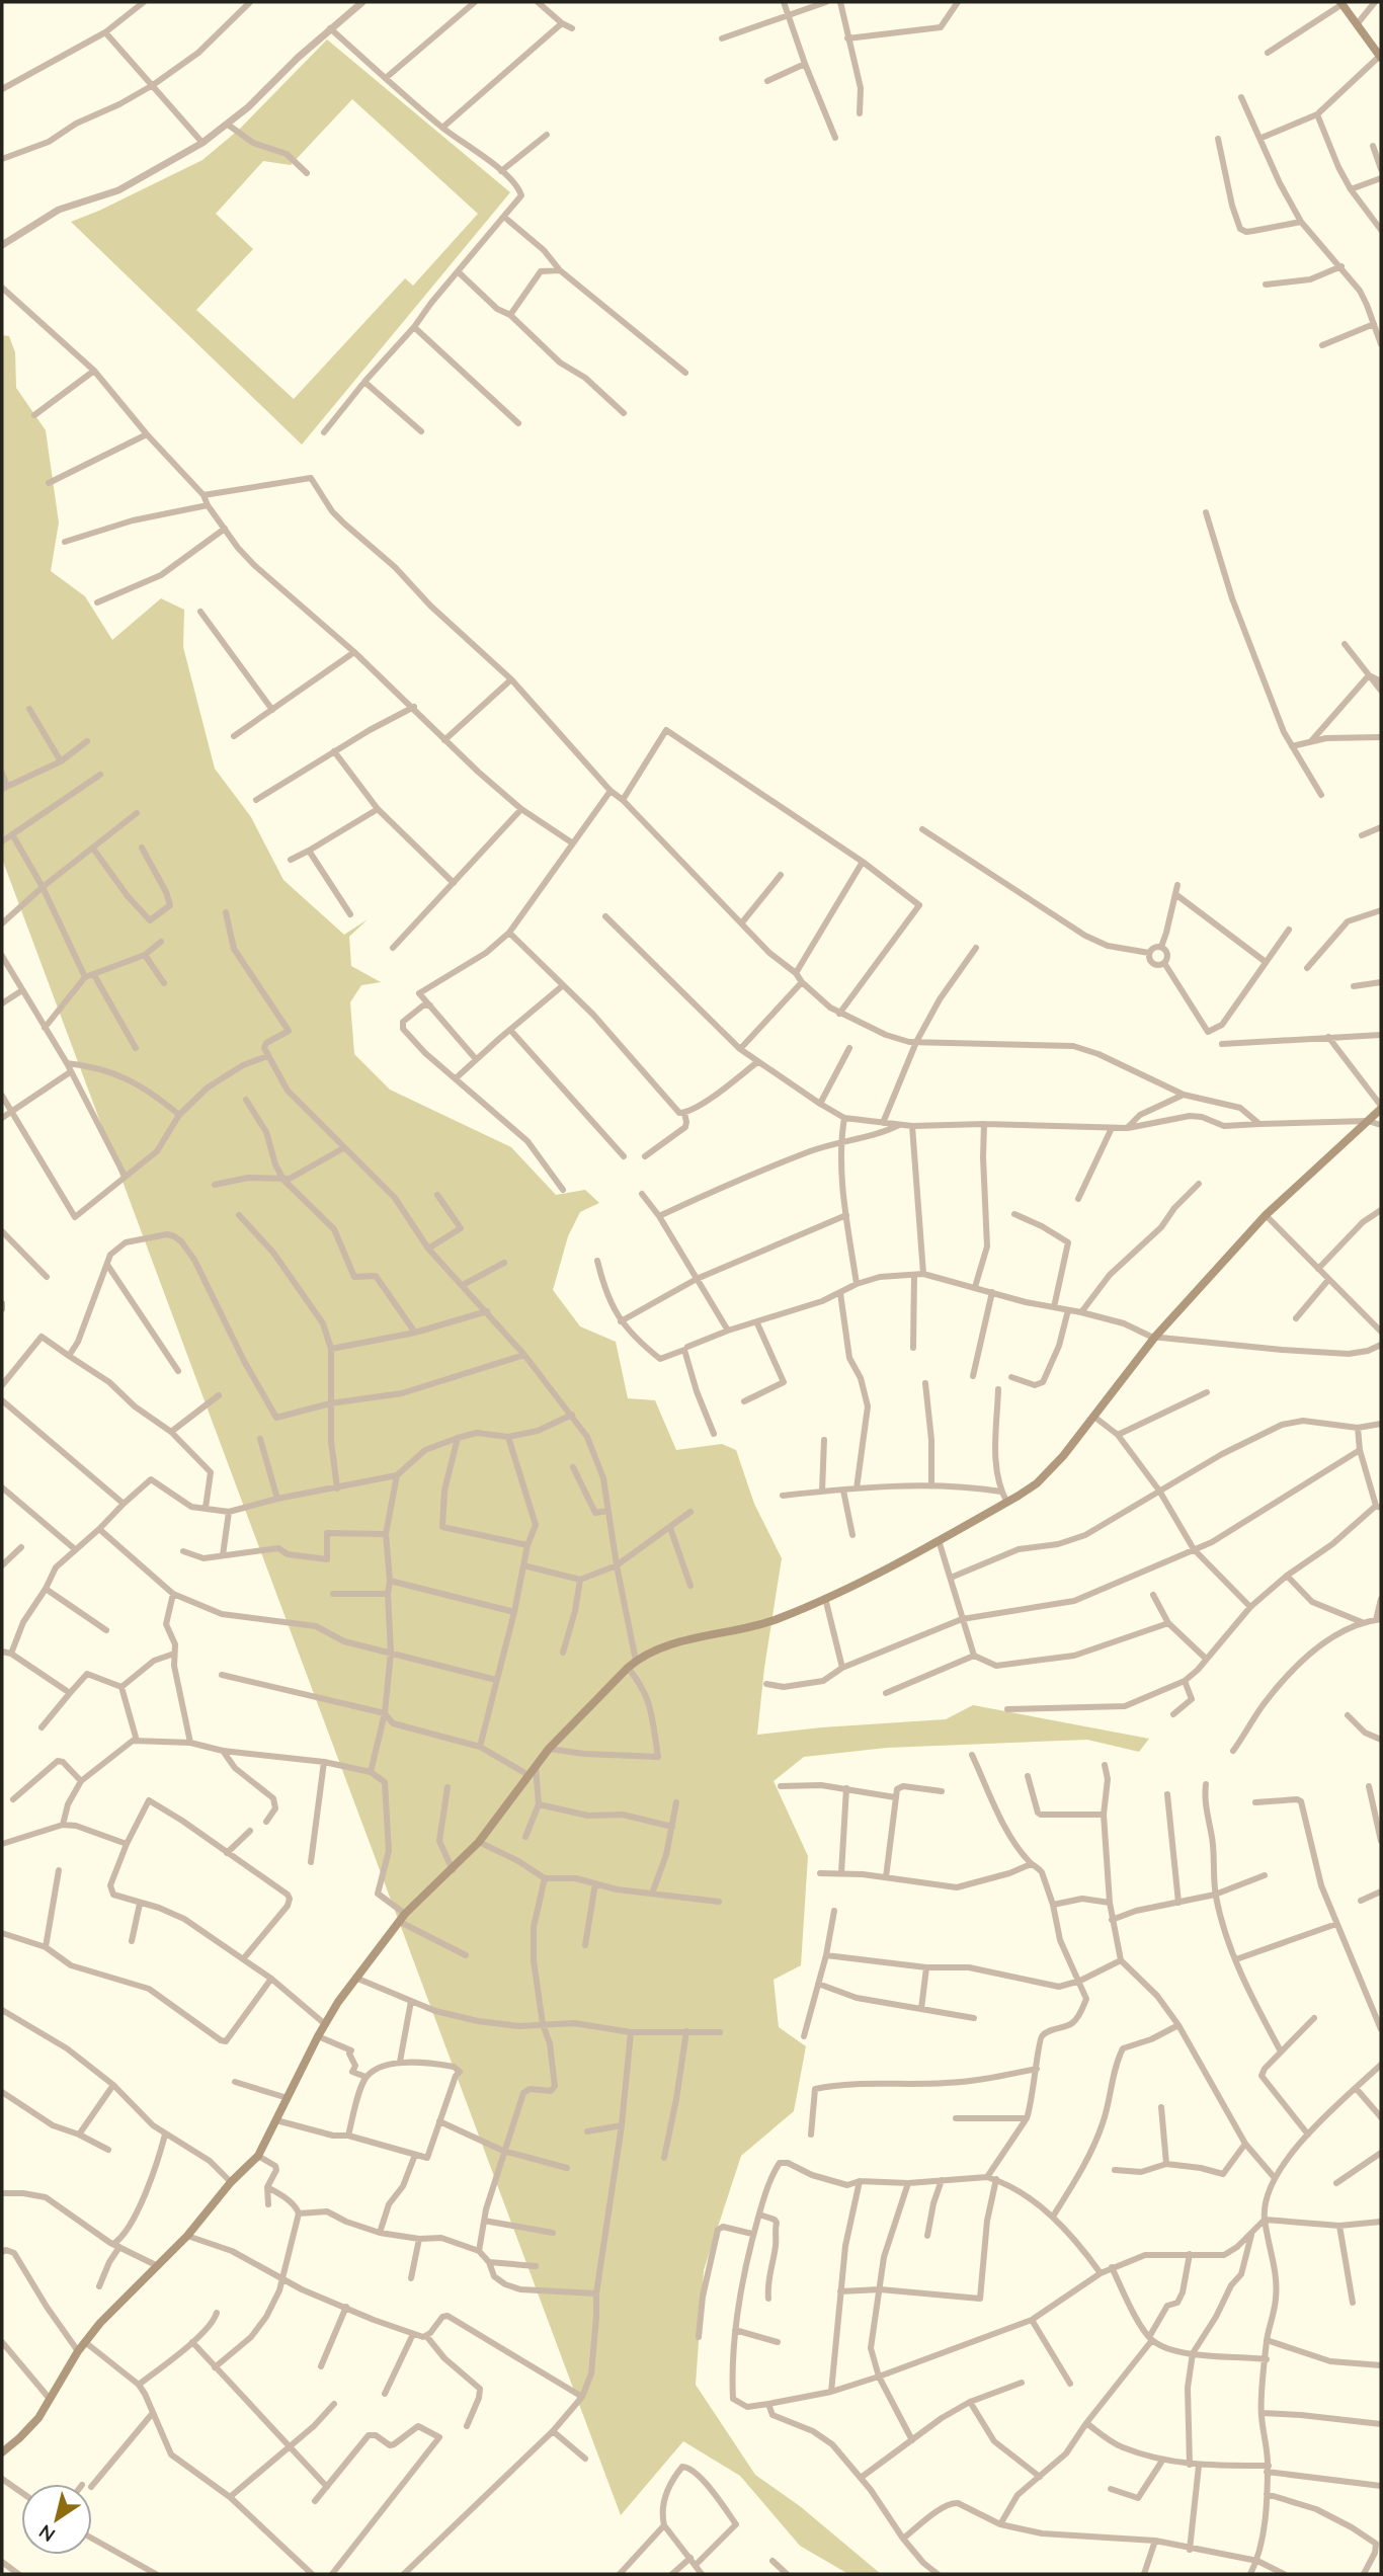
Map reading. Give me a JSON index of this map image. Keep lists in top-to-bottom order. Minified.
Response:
{"north":"bottom left"}
